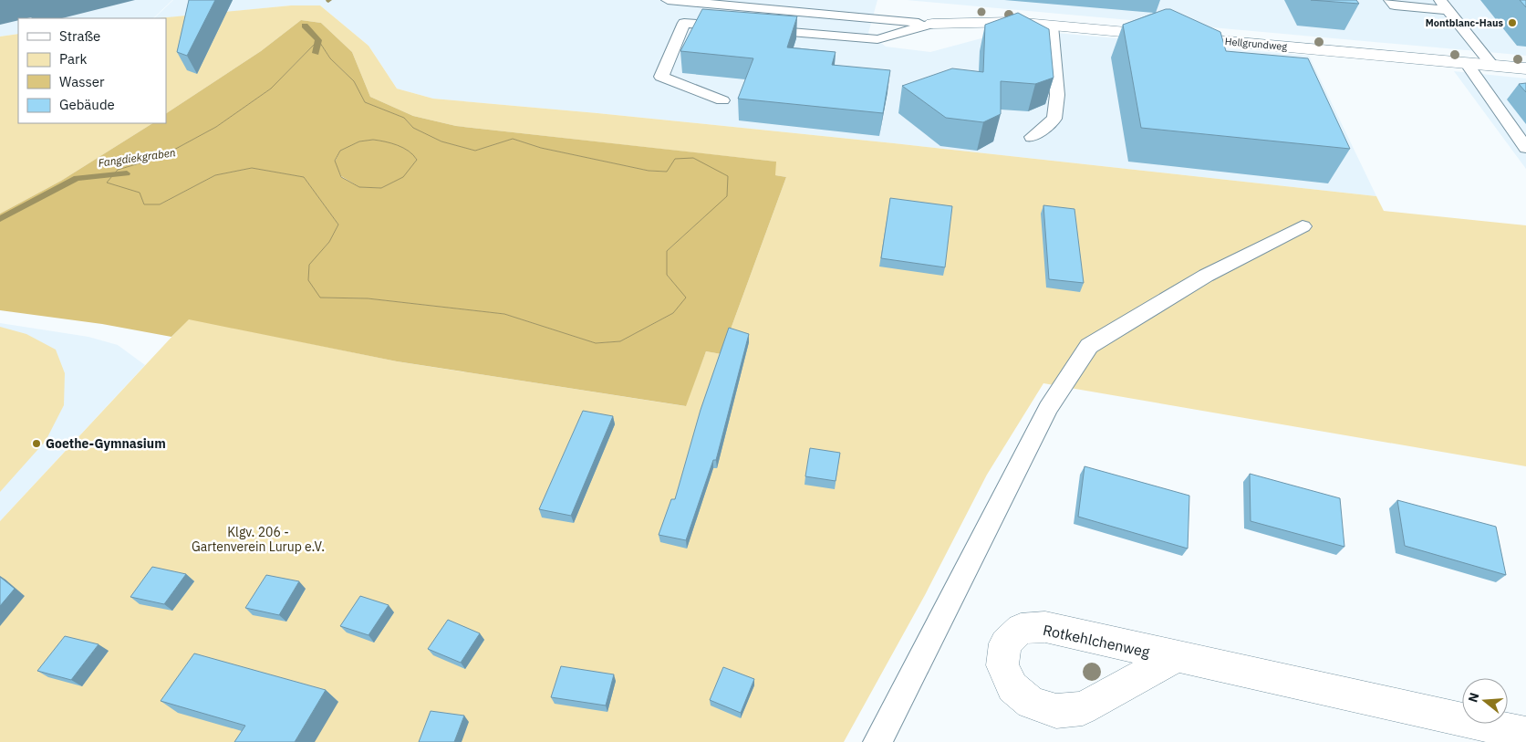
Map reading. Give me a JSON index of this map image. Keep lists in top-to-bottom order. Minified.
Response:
{"streets":{"street":["Hellgrundweg"]},"water":["Fangdiekgraben"],"parks":["Klgv. 206 - Gartenverein Lurup e.V."],"places":["Montblanc-Haus","Goethe-Gymnasium"],"legend":["Straße","Park","Wasser","Gebäude"],"north":"left"}
